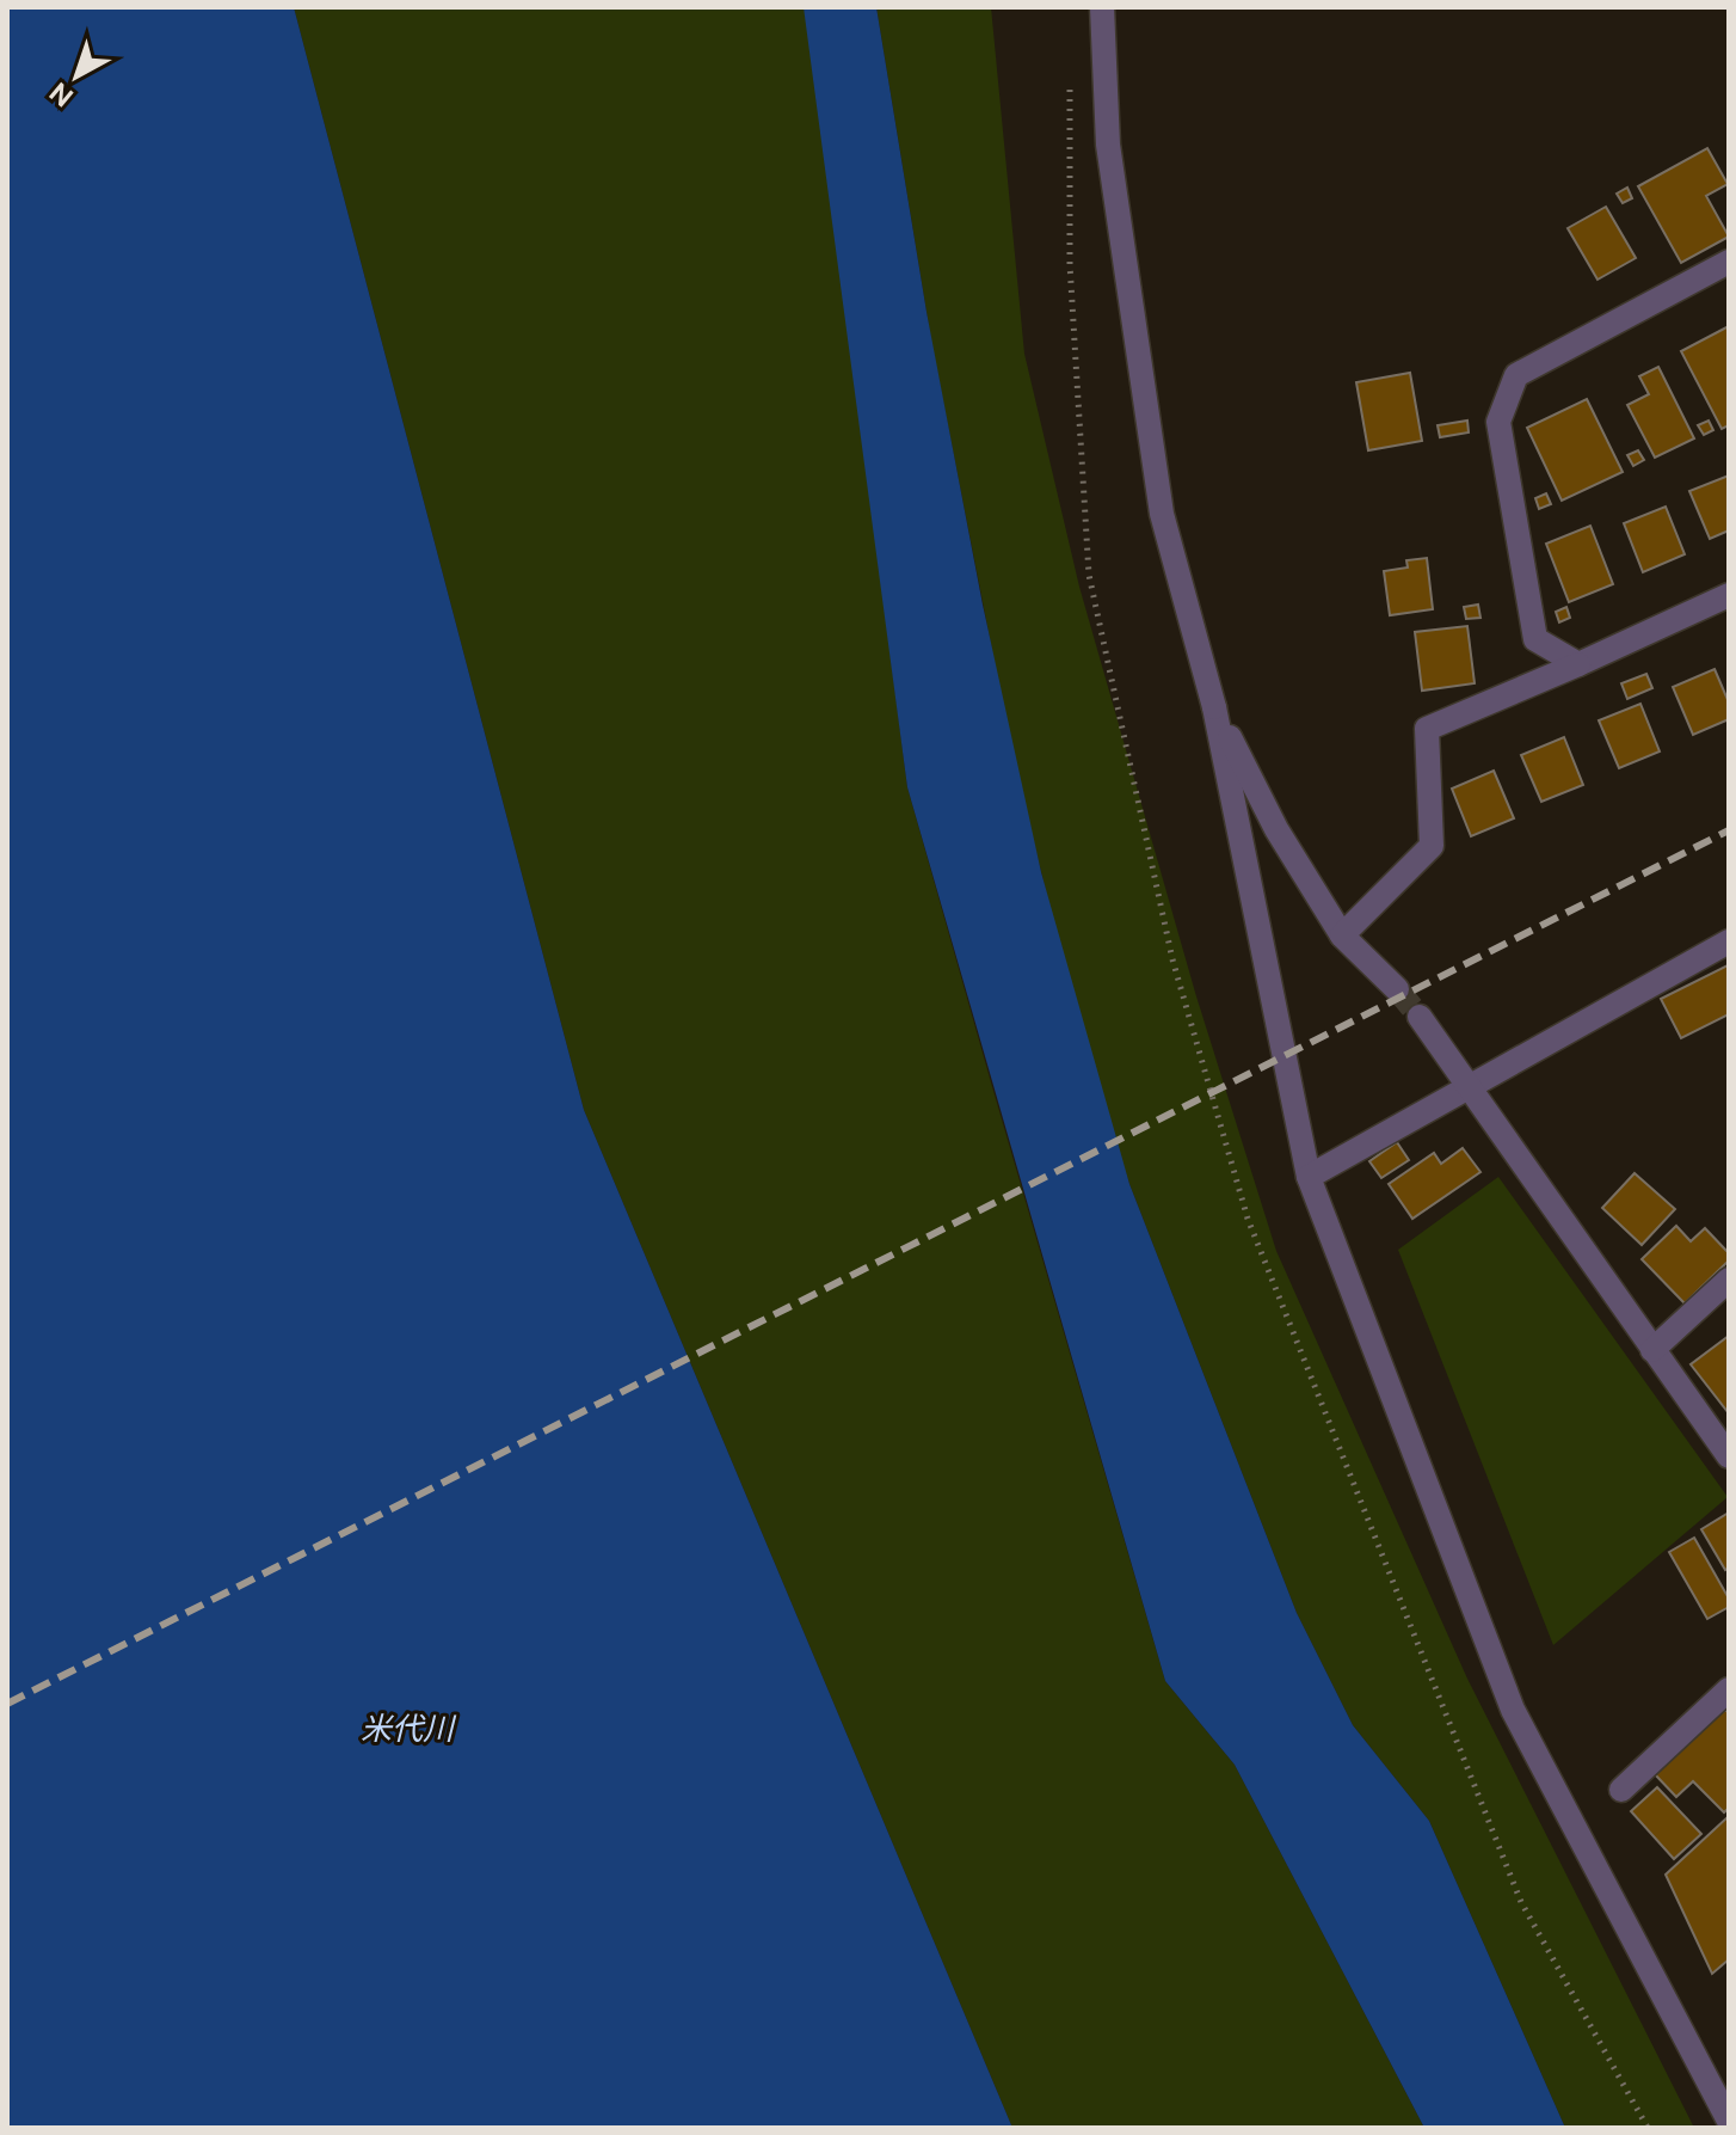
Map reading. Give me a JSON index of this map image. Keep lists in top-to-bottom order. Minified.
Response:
{"water":["米代川"],"north":"bottom left"}
